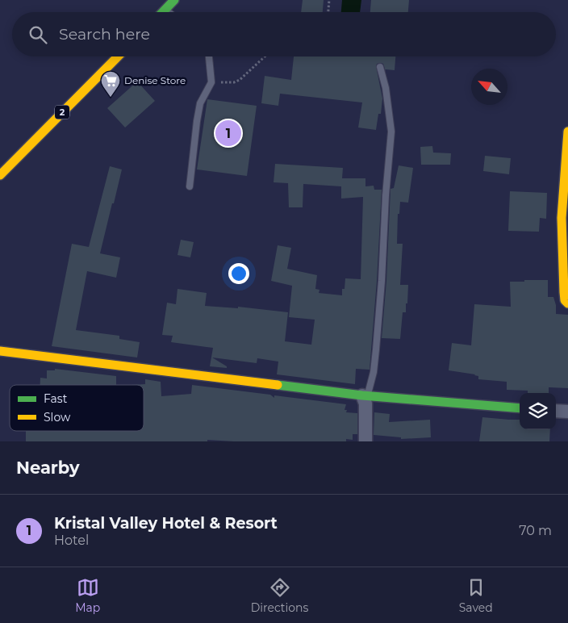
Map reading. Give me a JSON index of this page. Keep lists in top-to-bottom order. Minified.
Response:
{"streets":{"main road":["2"]},"places":{"supermarket":["Denise Store"]},"legend":["Fast","Slow"],"north":"top left","page":{"search":"Search here","pins":"1","heading":"Nearby","list":[{"mark":"1","name":"Kristal Valley Hotel & Resort","note":"Hotel","value":"70 m"}],"nav":["Map","Directions","Saved"]}}
